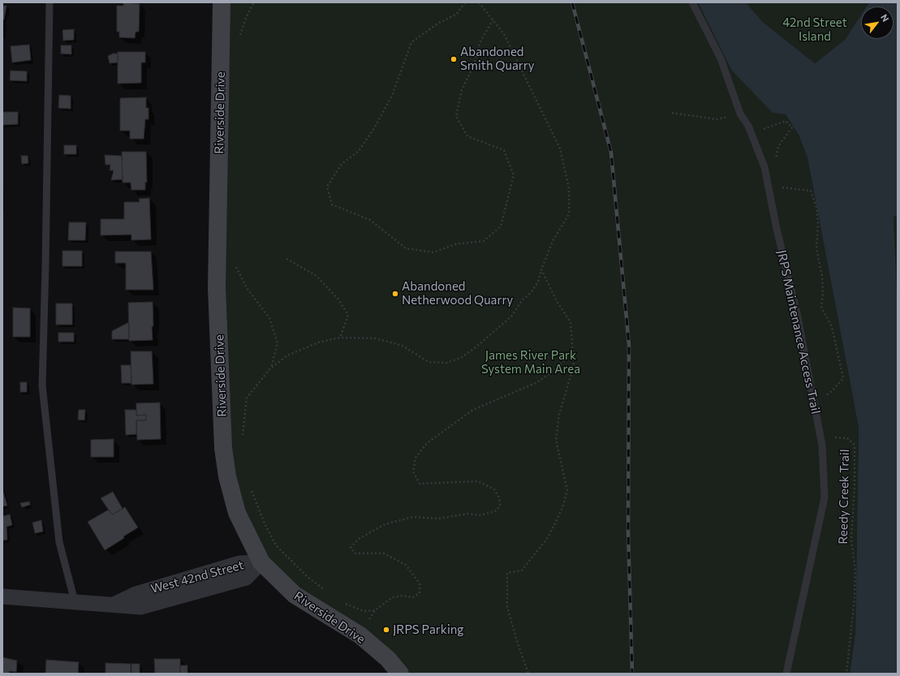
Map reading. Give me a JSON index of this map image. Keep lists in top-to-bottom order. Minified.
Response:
{"streets":{"street":["Riverside Drive","West 42nd Street"],"lane":["JRPS Maintenance Access Trail"],"path":["Reedy Creek Trail"]},"crossings":[["Riverside Drive","West 42nd Street"]],"parks":["42nd Street Island","James River Park System Main Area"],"places":["Abandoned Smith Quarry","Abandoned Netherwood Quarry","JRPS Parking"],"north":"top right"}
